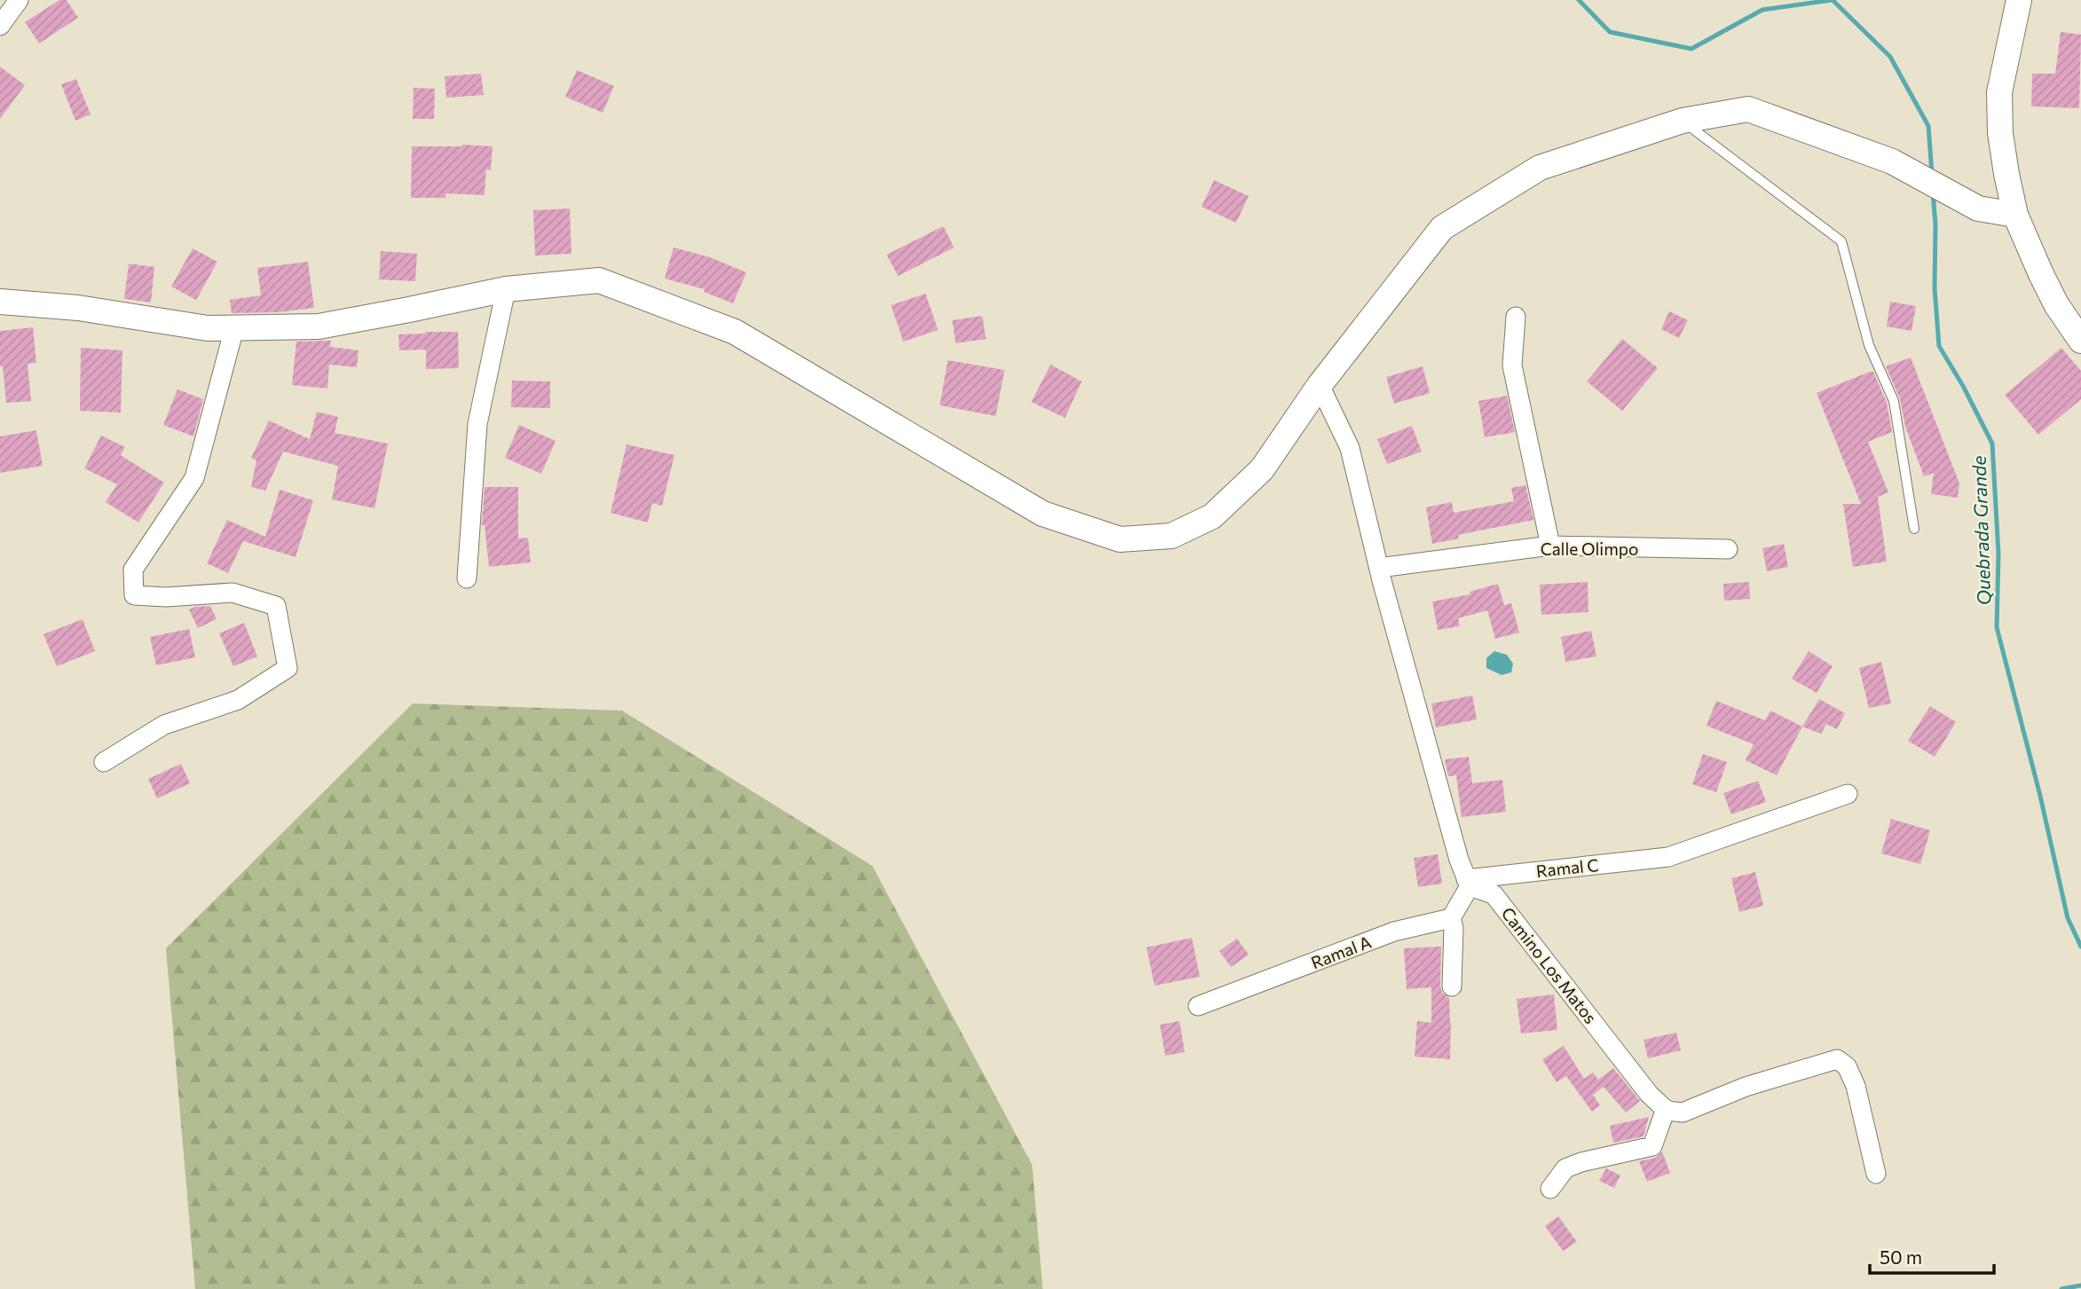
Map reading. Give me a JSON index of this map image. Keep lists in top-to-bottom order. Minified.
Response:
{"streets":{"street":["Calle Olimpo","Ramal C","Ramal A","Camino Los Matos"]},"crossings":[["Ramal C","Camino Los Matos"]],"water":["Quebrada Grande"],"scale_bar":"50 m"}
